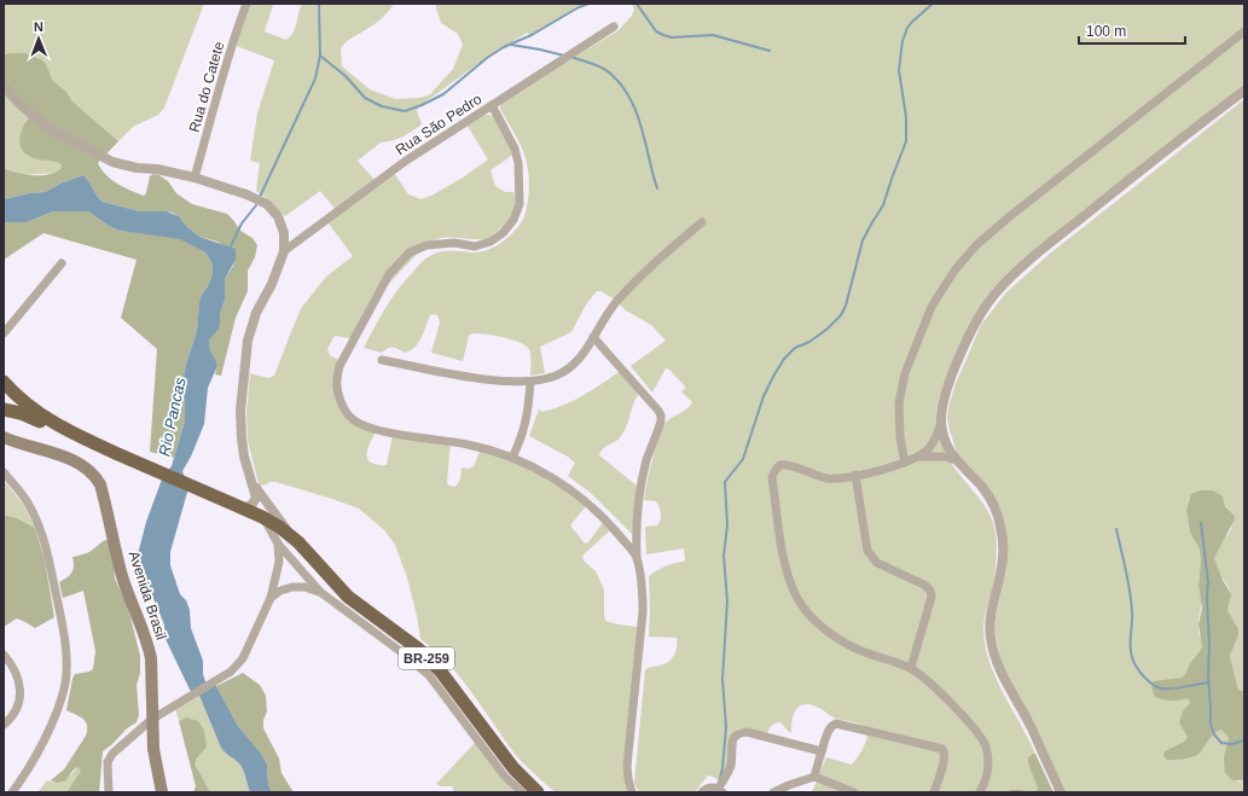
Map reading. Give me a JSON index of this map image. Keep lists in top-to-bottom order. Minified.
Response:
{"streets":{"highway":["BR-259"],"main road":["Avenida Brasil"],"street":["Rua do Catete","Rua São Pedro"]},"water":["Rio Pancas"],"scale_bar":"100 m","north":"top"}
